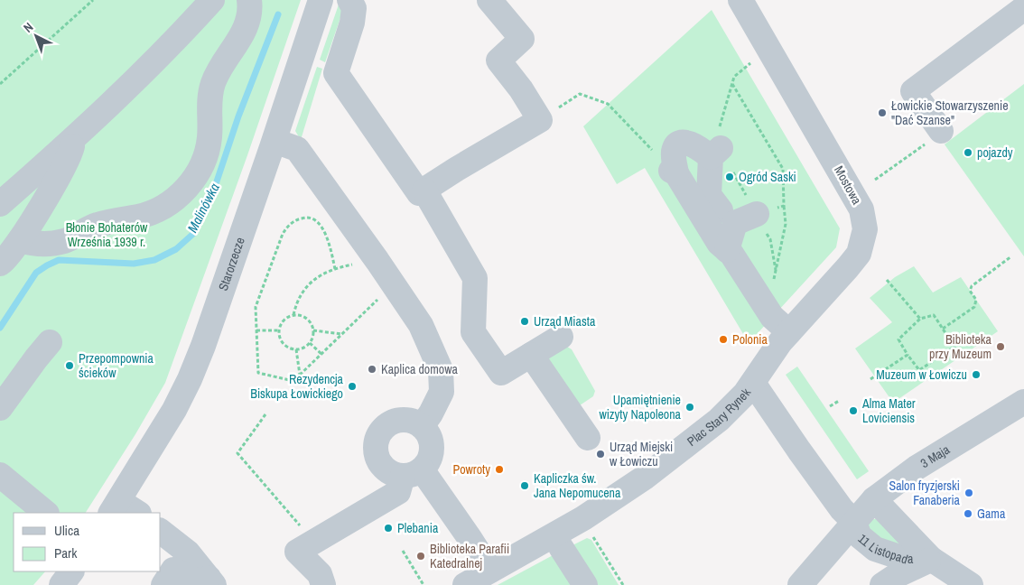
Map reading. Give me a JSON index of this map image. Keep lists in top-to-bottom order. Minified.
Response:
{"streets":{"street":["Mostowa","Starorzecze","Plac Stary Rynek","3 Maja","11 Listopada"]},"crossings":[["Mostowa","Plac Stary Rynek"],["Plac Stary Rynek","3 Maja"],["Plac Stary Rynek","11 Listopada"],["3 Maja","11 Listopada"]],"water":["Malinówka"],"parks":["Błonie Bohaterów Września 1939 r."],"places":["Łowickie Stowarzyszenie \"Dać Szanse\"","pojazdy","Ogród Saski","Urząd Miasta","Polonia","Biblioteka przy Muzeum","Przepompownia ścieków","Kaplica domowa","Muzeum w Łowiczu","Rezydencja Biskupa Łowickiego","Upamiętnienie wizyty Napoleona","Alma Mater Loviciensis","Urząd Miejski w Łowiczu","Powroty","Kapliczka św. Jana Nepomucena","Salon fryzjerski Fanaberia","Gama","Plebania","Biblioteka Parafii Katedralnej"],"legend":["Ulica","Park"],"north":"top left"}
